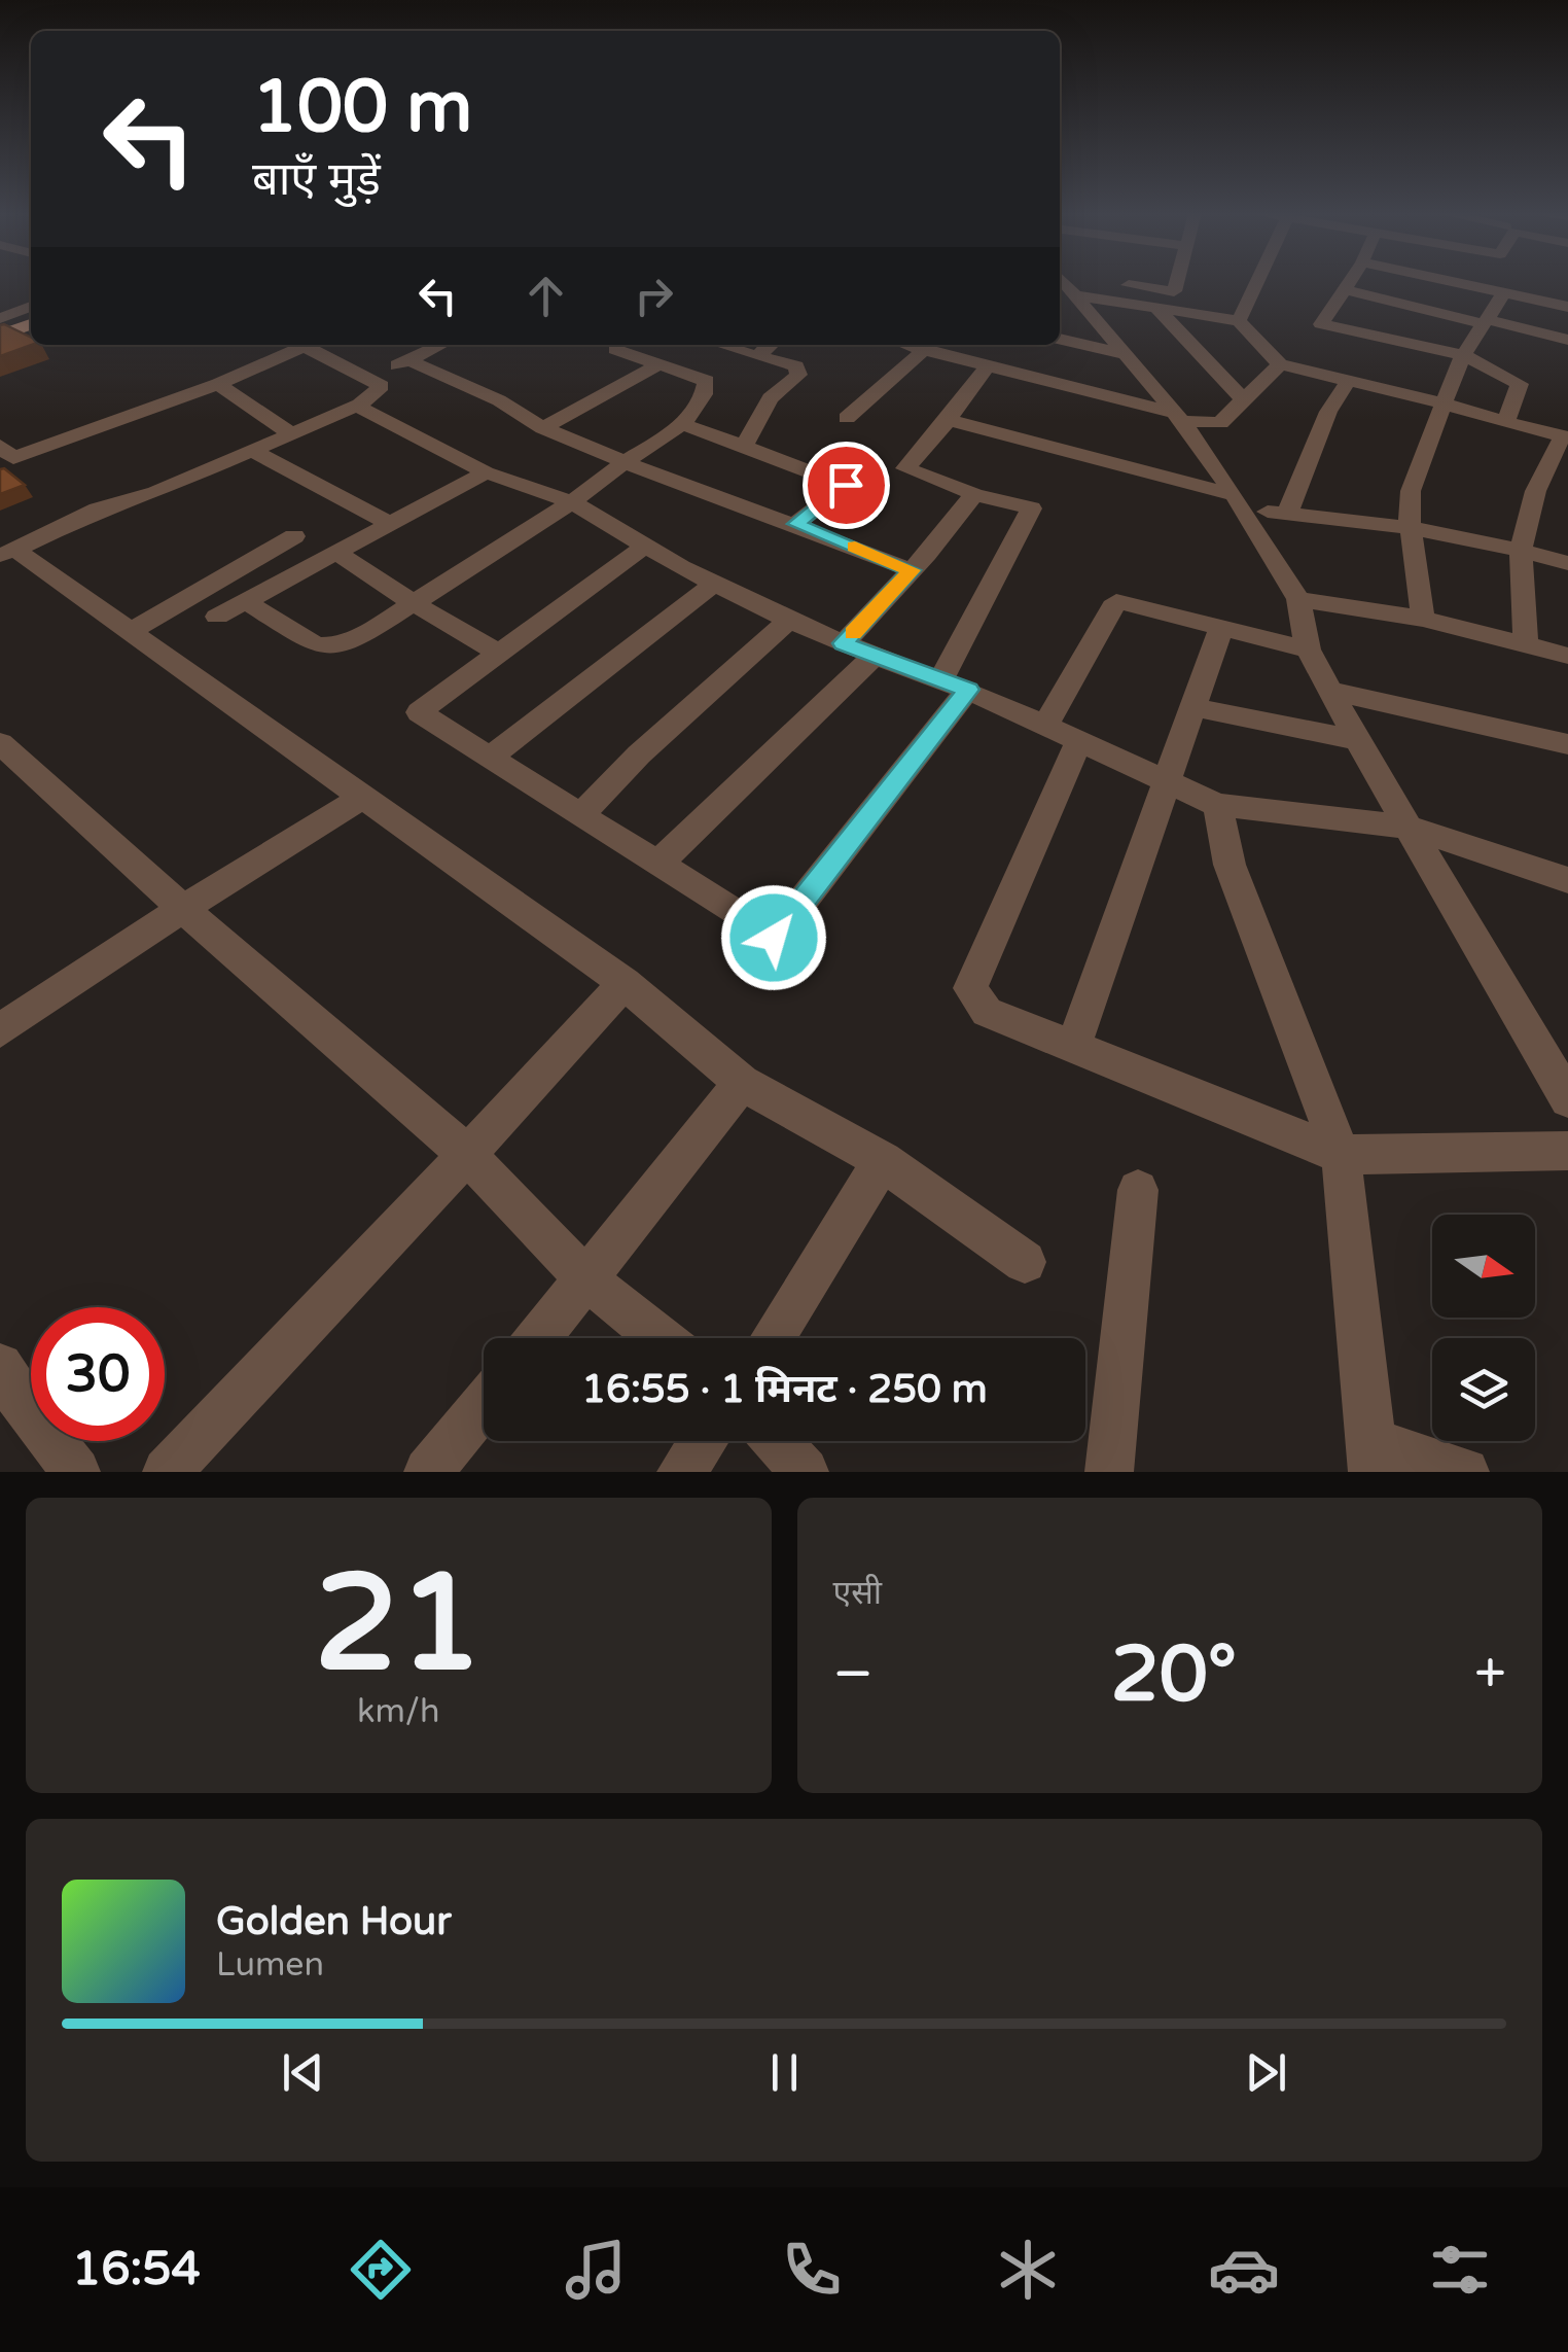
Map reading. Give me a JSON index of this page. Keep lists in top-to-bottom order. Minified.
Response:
{"north":"right","page":{"turn":["100 m","बाएँ मुड़ें"],"limit":"30","trip":"16:55 · 1 मिनट · 250 m","tile":[["21","km/h"],"एसी"],"heat":["−","20°","+"],"song":["Golden Hour","Lumen"],"tabs":"16:54"}}
